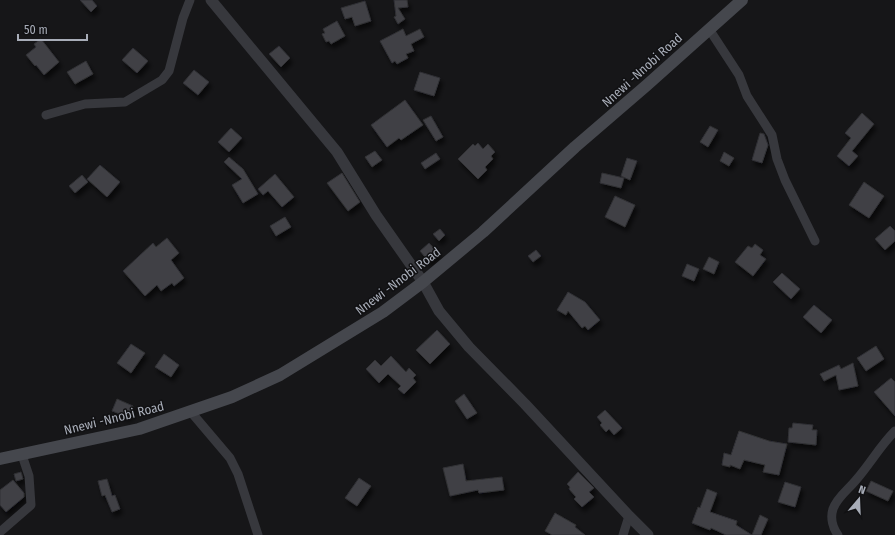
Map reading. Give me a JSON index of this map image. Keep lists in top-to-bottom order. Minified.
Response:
{"streets":{"main road":["Nnewi -Nnobi Road"]},"scale_bar":"50 m","north":"top"}
